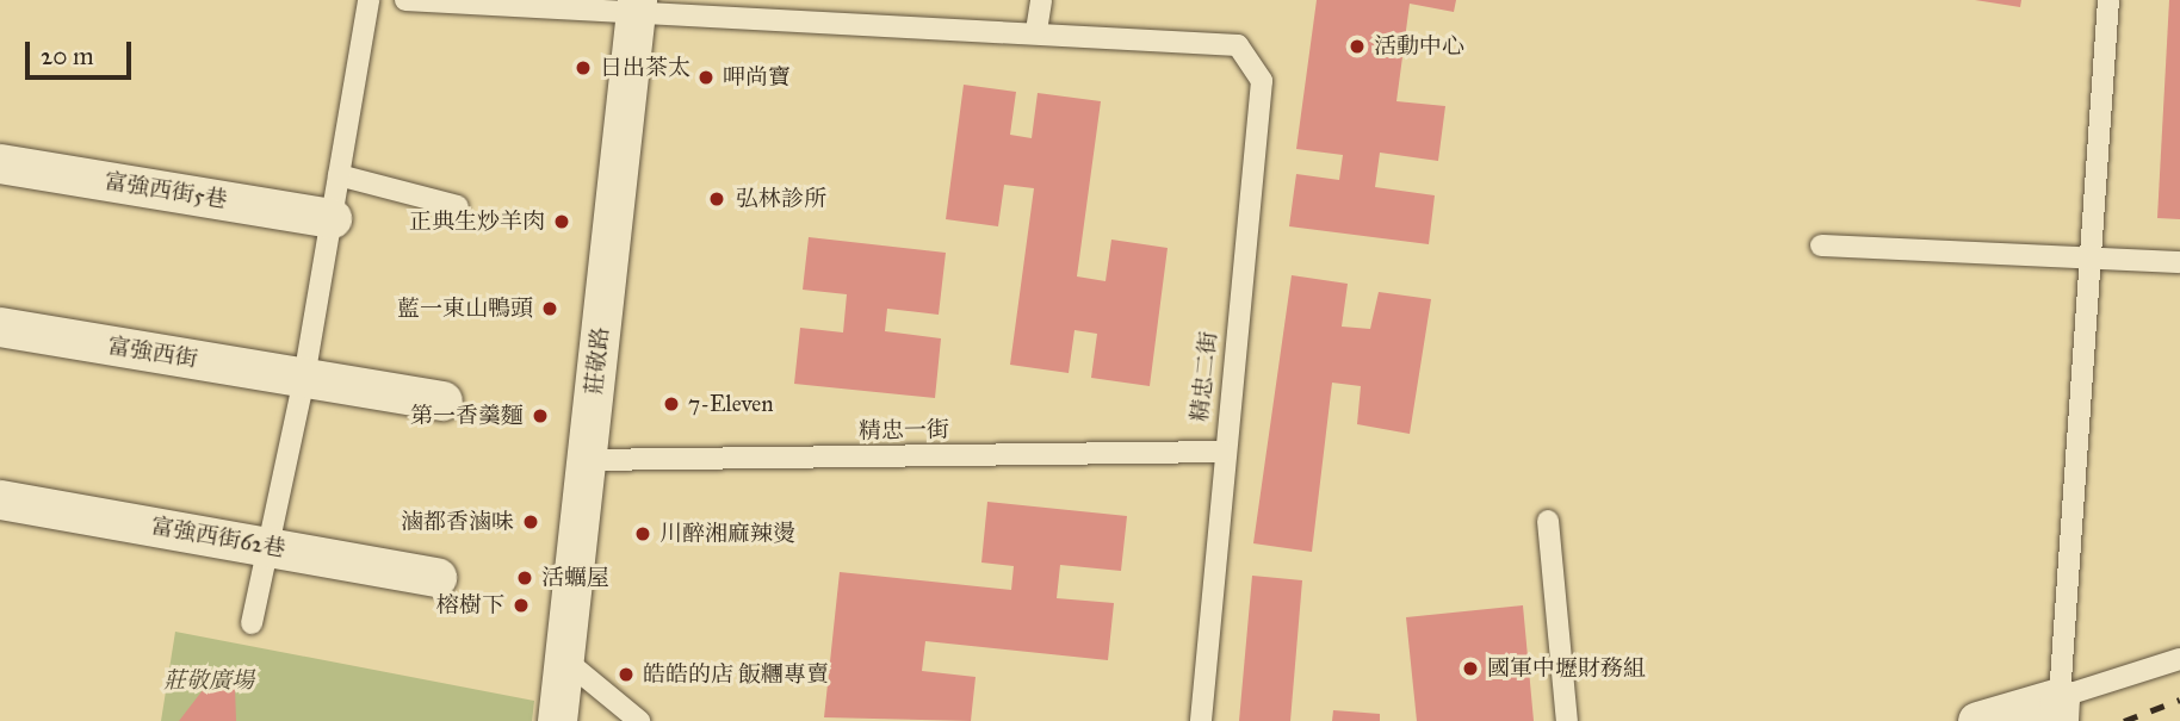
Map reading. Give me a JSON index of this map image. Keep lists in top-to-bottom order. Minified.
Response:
{"streets":{"street":["富強西街5巷","富強西街","莊敬路","富強西街62巷"],"lane":["精忠二街","精忠一街"]},"crossings":[["莊敬路","精忠一街"],["精忠二街","精忠一街"]],"parks":["莊敬廣場"],"places":["活動中心","日出茶太","呷尚寶","弘林診所","正典生炒羊肉","藍一東山鴨頭","7-Eleven","第一香羹麵","滷都香滷味","川醉湘麻辣燙","活蠣屋","榕樹下","國軍中壢財務組","皓皓的店 飯糰專賣"],"scale_bar":"20 m"}
